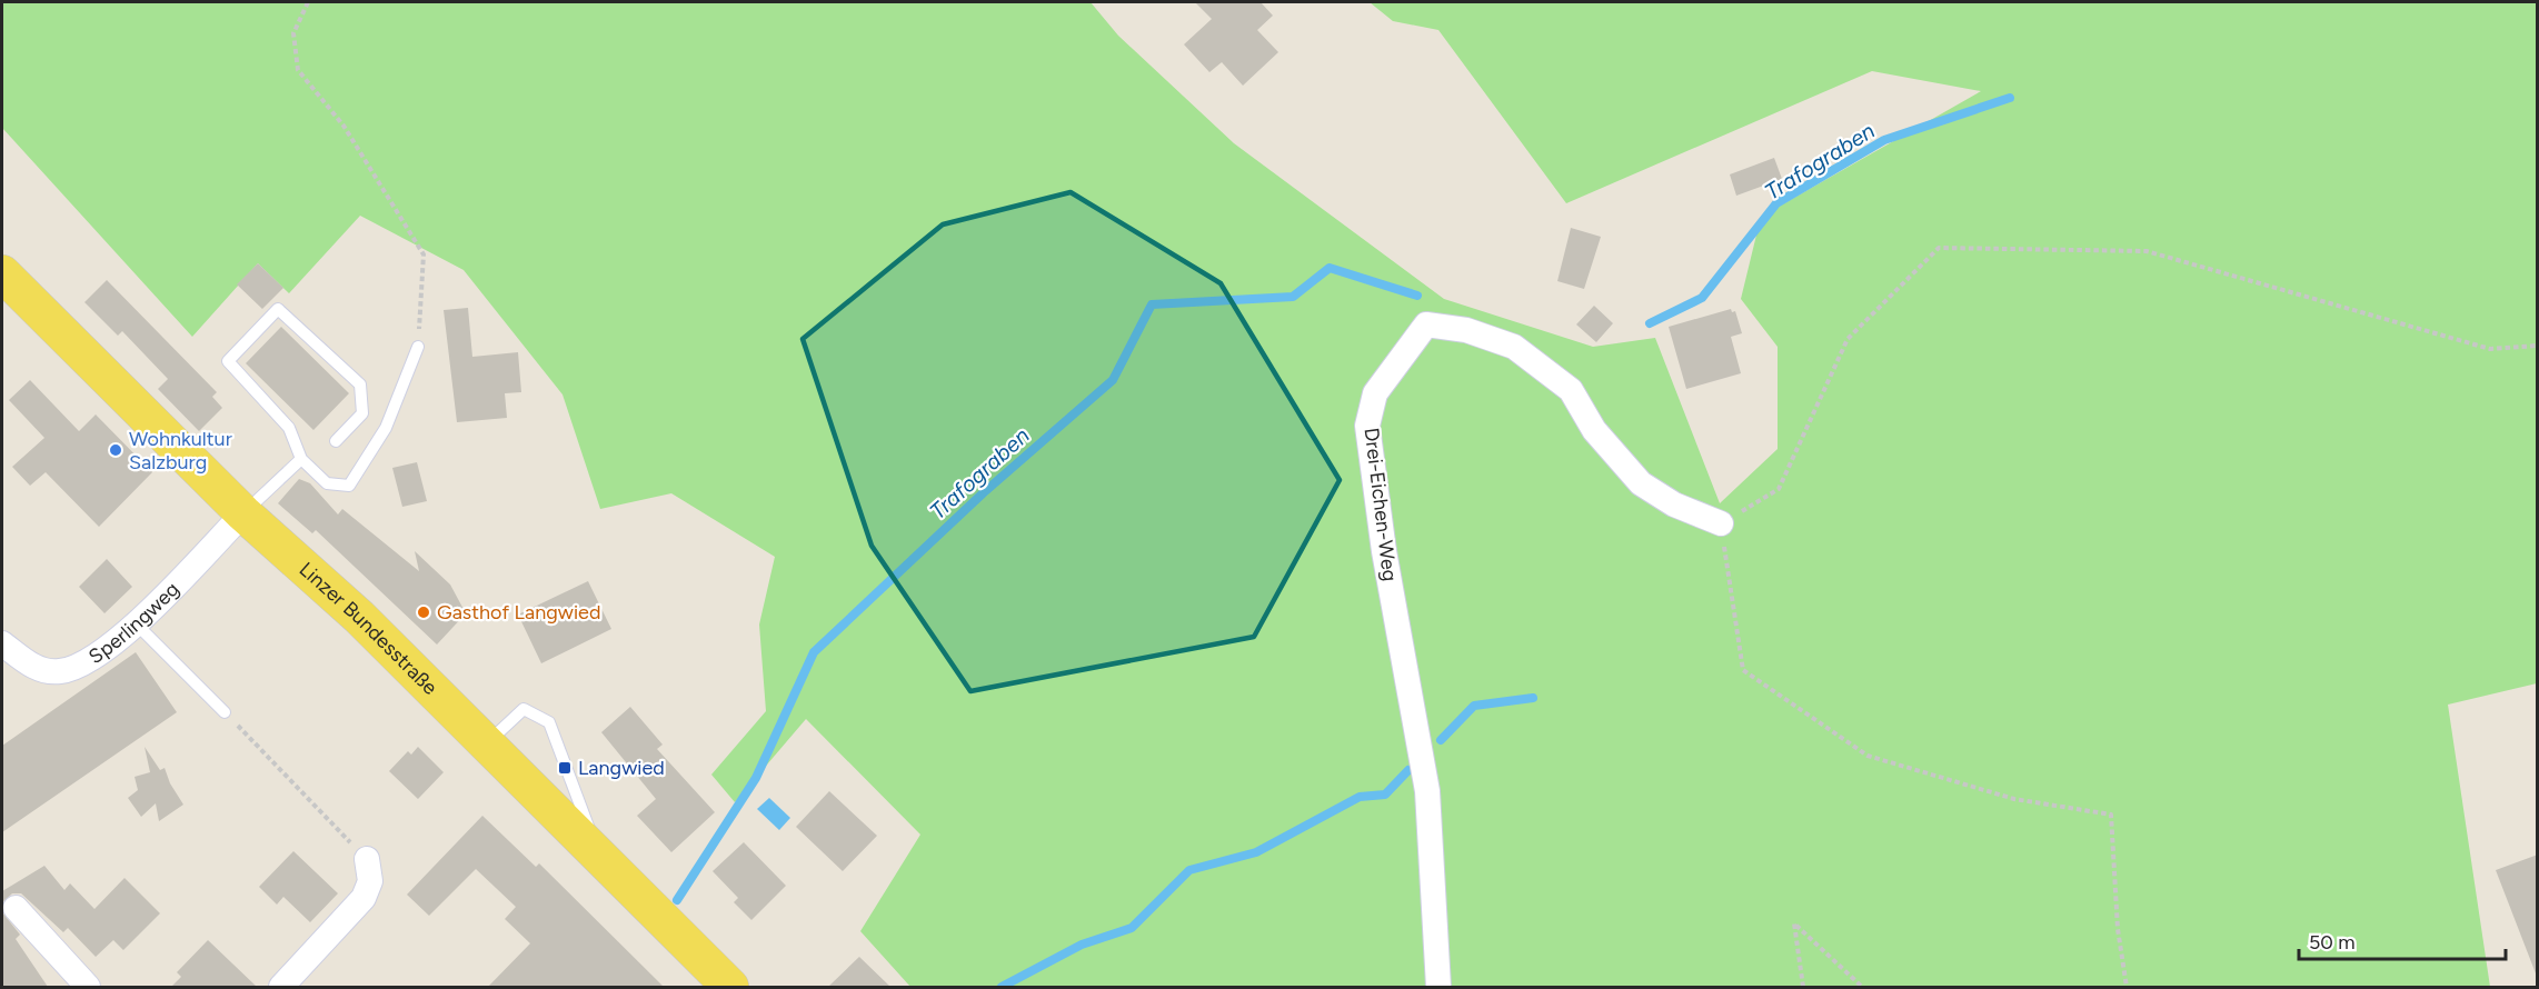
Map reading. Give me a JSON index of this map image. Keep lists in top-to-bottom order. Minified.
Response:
{"streets":{"main road":["Linzer Bundesstraße"],"street":["Drei-Eichen-Weg","Sperlingweg"]},"crossings":[["Sperlingweg","Linzer Bundesstraße"]],"water":["Trafograben"],"places":{"other":["Wohnkultur Salzburg","Gasthof Langwied"],"transit":["Langwied"]},"scale_bar":"50 m"}
